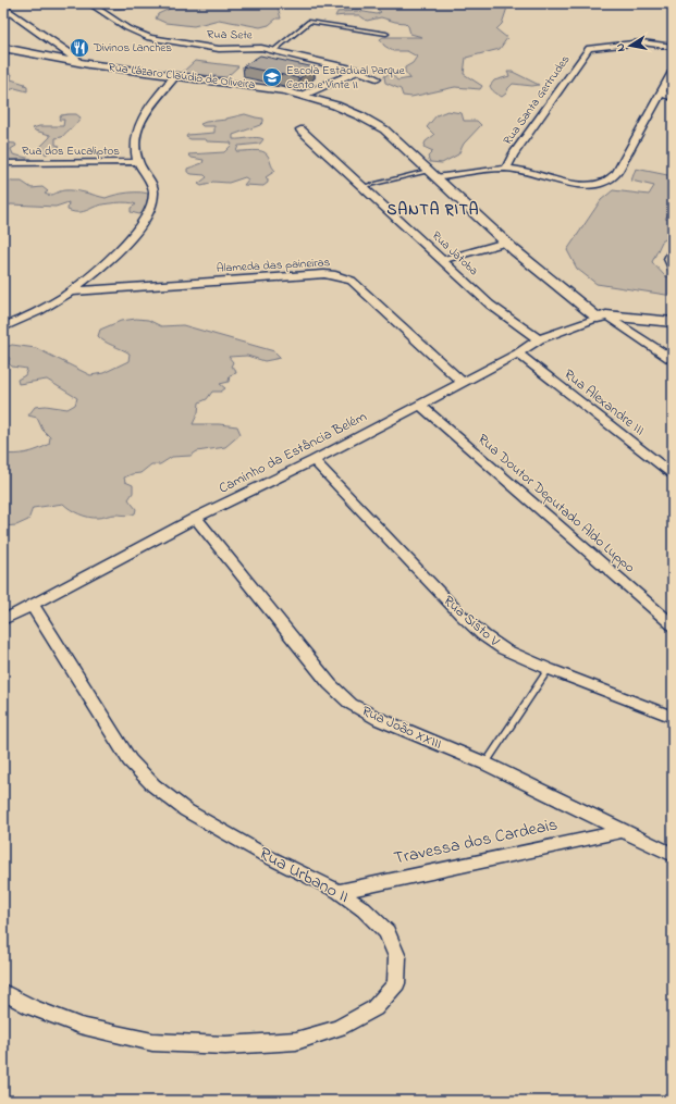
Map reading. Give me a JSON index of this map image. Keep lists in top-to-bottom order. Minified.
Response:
{"streets":{"street":["Rua Sete","Rua Lázaro Claúdio de Oliveira","Rua Santa Gertrudes","Rua dos Eucaliptos","Rua Jatoba","Alameda das paineiras","Rua Alexandre III","Caminho da Estância Belém","Rua Doutor Deputado Aldo Luppo","Rua Sisto V","Rua João XXIII","Travessa dos Cardeais","Rua Urbano II"]},"crossings":[["Rua Lázaro Claúdio de Oliveira","Caminho da Estância Belém"],["Rua Jatoba","Caminho da Estância Belém"],["Alameda das paineiras","Caminho da Estância Belém"],["Rua Alexandre III","Caminho da Estância Belém"],["Caminho da Estância Belém","Rua Doutor Deputado Aldo Luppo"],["Caminho da Estância Belém","Rua Sisto V"],["Caminho da Estância Belém","Rua João XXIII"],["Caminho da Estância Belém","Rua Urbano II"],["Rua João XXIII","Travessa dos Cardeais"],["Travessa dos Cardeais","Rua Urbano II"]],"districts":["SANTA RITA"],"places":{"restaurant":["Divinos Lanches"],"school or university":["Escola Estadual Parque Cento e Vinte II"]},"north":"left"}
